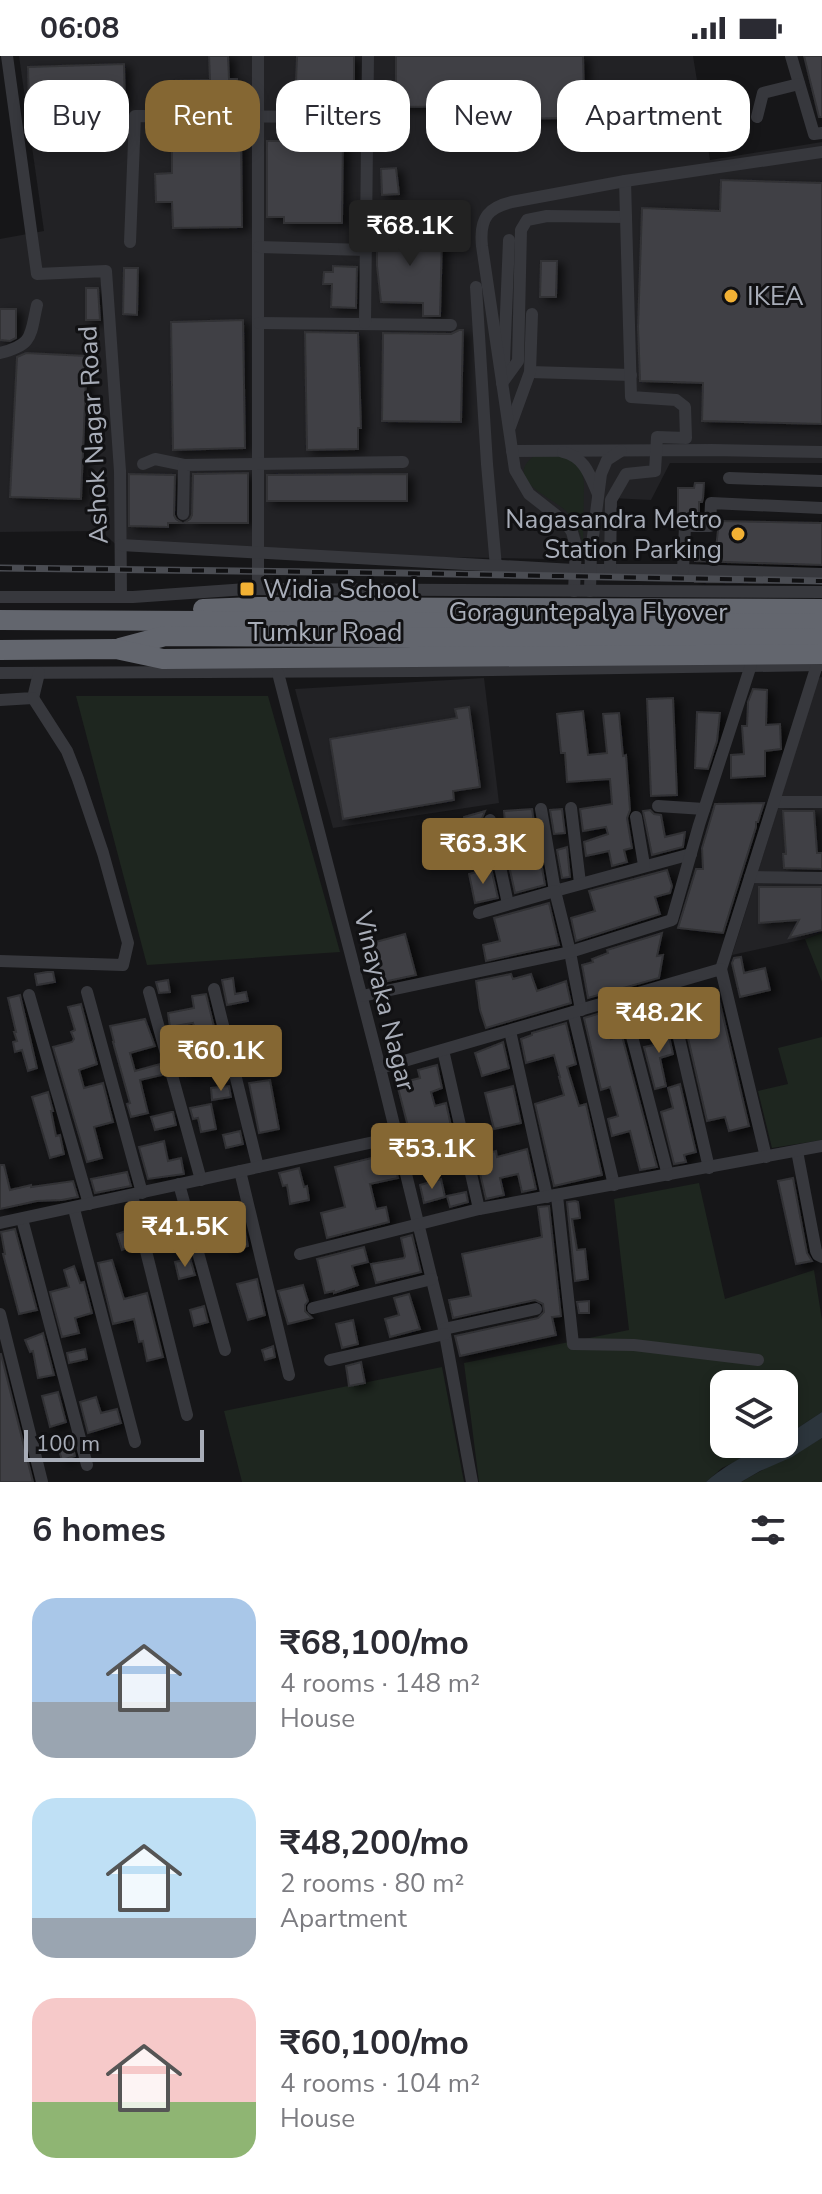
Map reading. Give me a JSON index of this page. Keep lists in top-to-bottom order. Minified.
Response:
{"streets":{"highway":["Goraguntepalya Flyover","Tumkur Road"],"street":["Ashok Nagar Road","Vinayaka Nagar"]},"crossings":[["Goraguntepalya Flyover","Tumkur Road"]],"places":{"other":["IKEA","Nagasandra Metro Station Parking"],"transit":["Widia School"]},"scale_bar":"100 m","page":{"status":"06:08","chip":["Buy","Rent","Filters","New","Apartment"],"price":["₹68.1K","₹63.3K","₹48.2K","₹60.1K","₹53.1K","₹41.5K"],"scale":"100 m","heading":"6 homes","list":[{"name":"₹68,100/mo","note":"4 rooms · 148 m² · House"},{"name":"₹48,200/mo","note":"2 rooms · 80 m² · Apartment"},{"name":"₹60,100/mo","note":"4 rooms · 104 m² · House"}]}}
